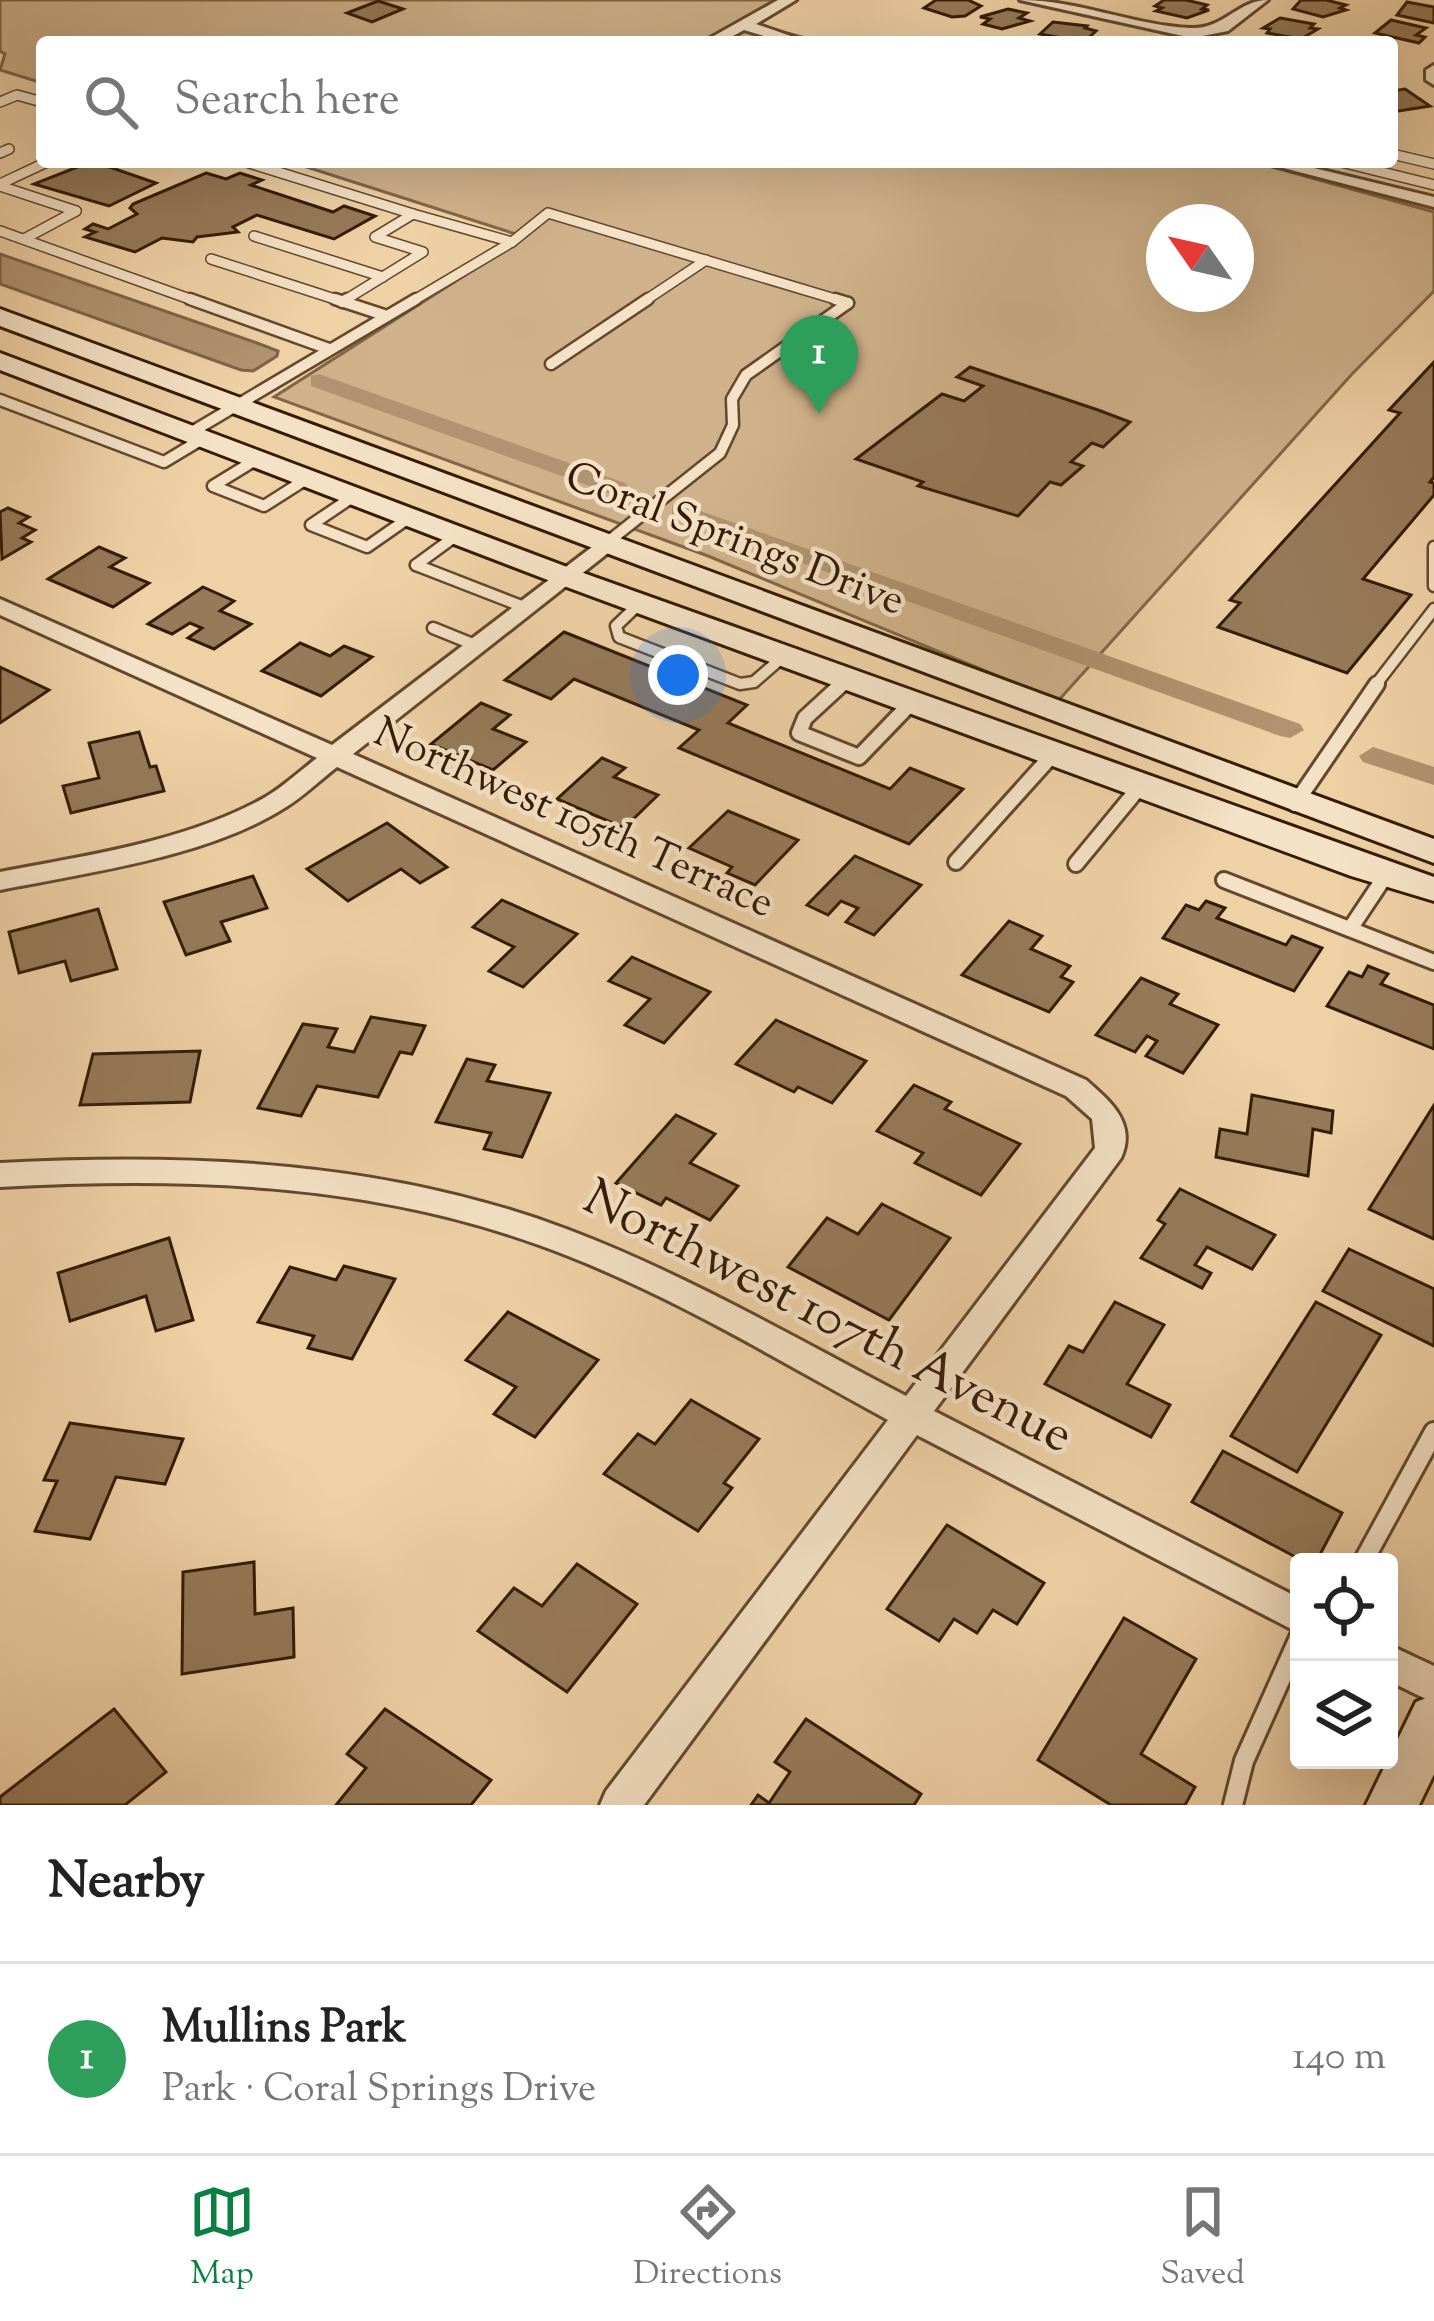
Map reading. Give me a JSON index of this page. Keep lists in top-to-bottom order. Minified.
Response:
{"streets":{"main road":["Coral Springs Drive"],"street":["Northwest 105th Terrace","Northwest 107th Avenue"]},"crossings":[["Northwest 105th Terrace","Northwest 107th Avenue"]],"north":"top left","page":{"search":"Search here","pins":"1","heading":"Nearby","list":[{"mark":"1","name":"Mullins Park","note":"Park · Coral Springs Drive","value":"140 m"}],"nav":["Map","Directions","Saved"]}}
